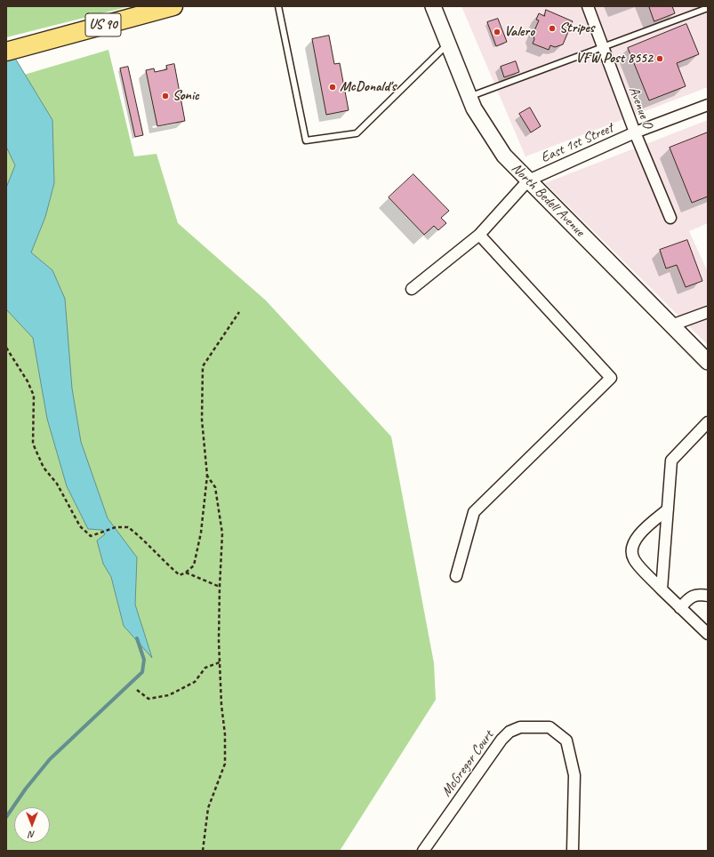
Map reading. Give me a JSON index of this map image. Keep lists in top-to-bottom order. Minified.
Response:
{"streets":{"highway":["US 90"],"main road":["North Bedell Avenue"],"street":["Avenue O","East 1st Street","McGregor Court"]},"crossings":[["Avenue O","East 1st Street"],["East 1st Street","North Bedell Avenue"]],"places":["Stripes","Valero","VFW Post 8552","McDonald's","Sonic"],"north":"bottom"}
